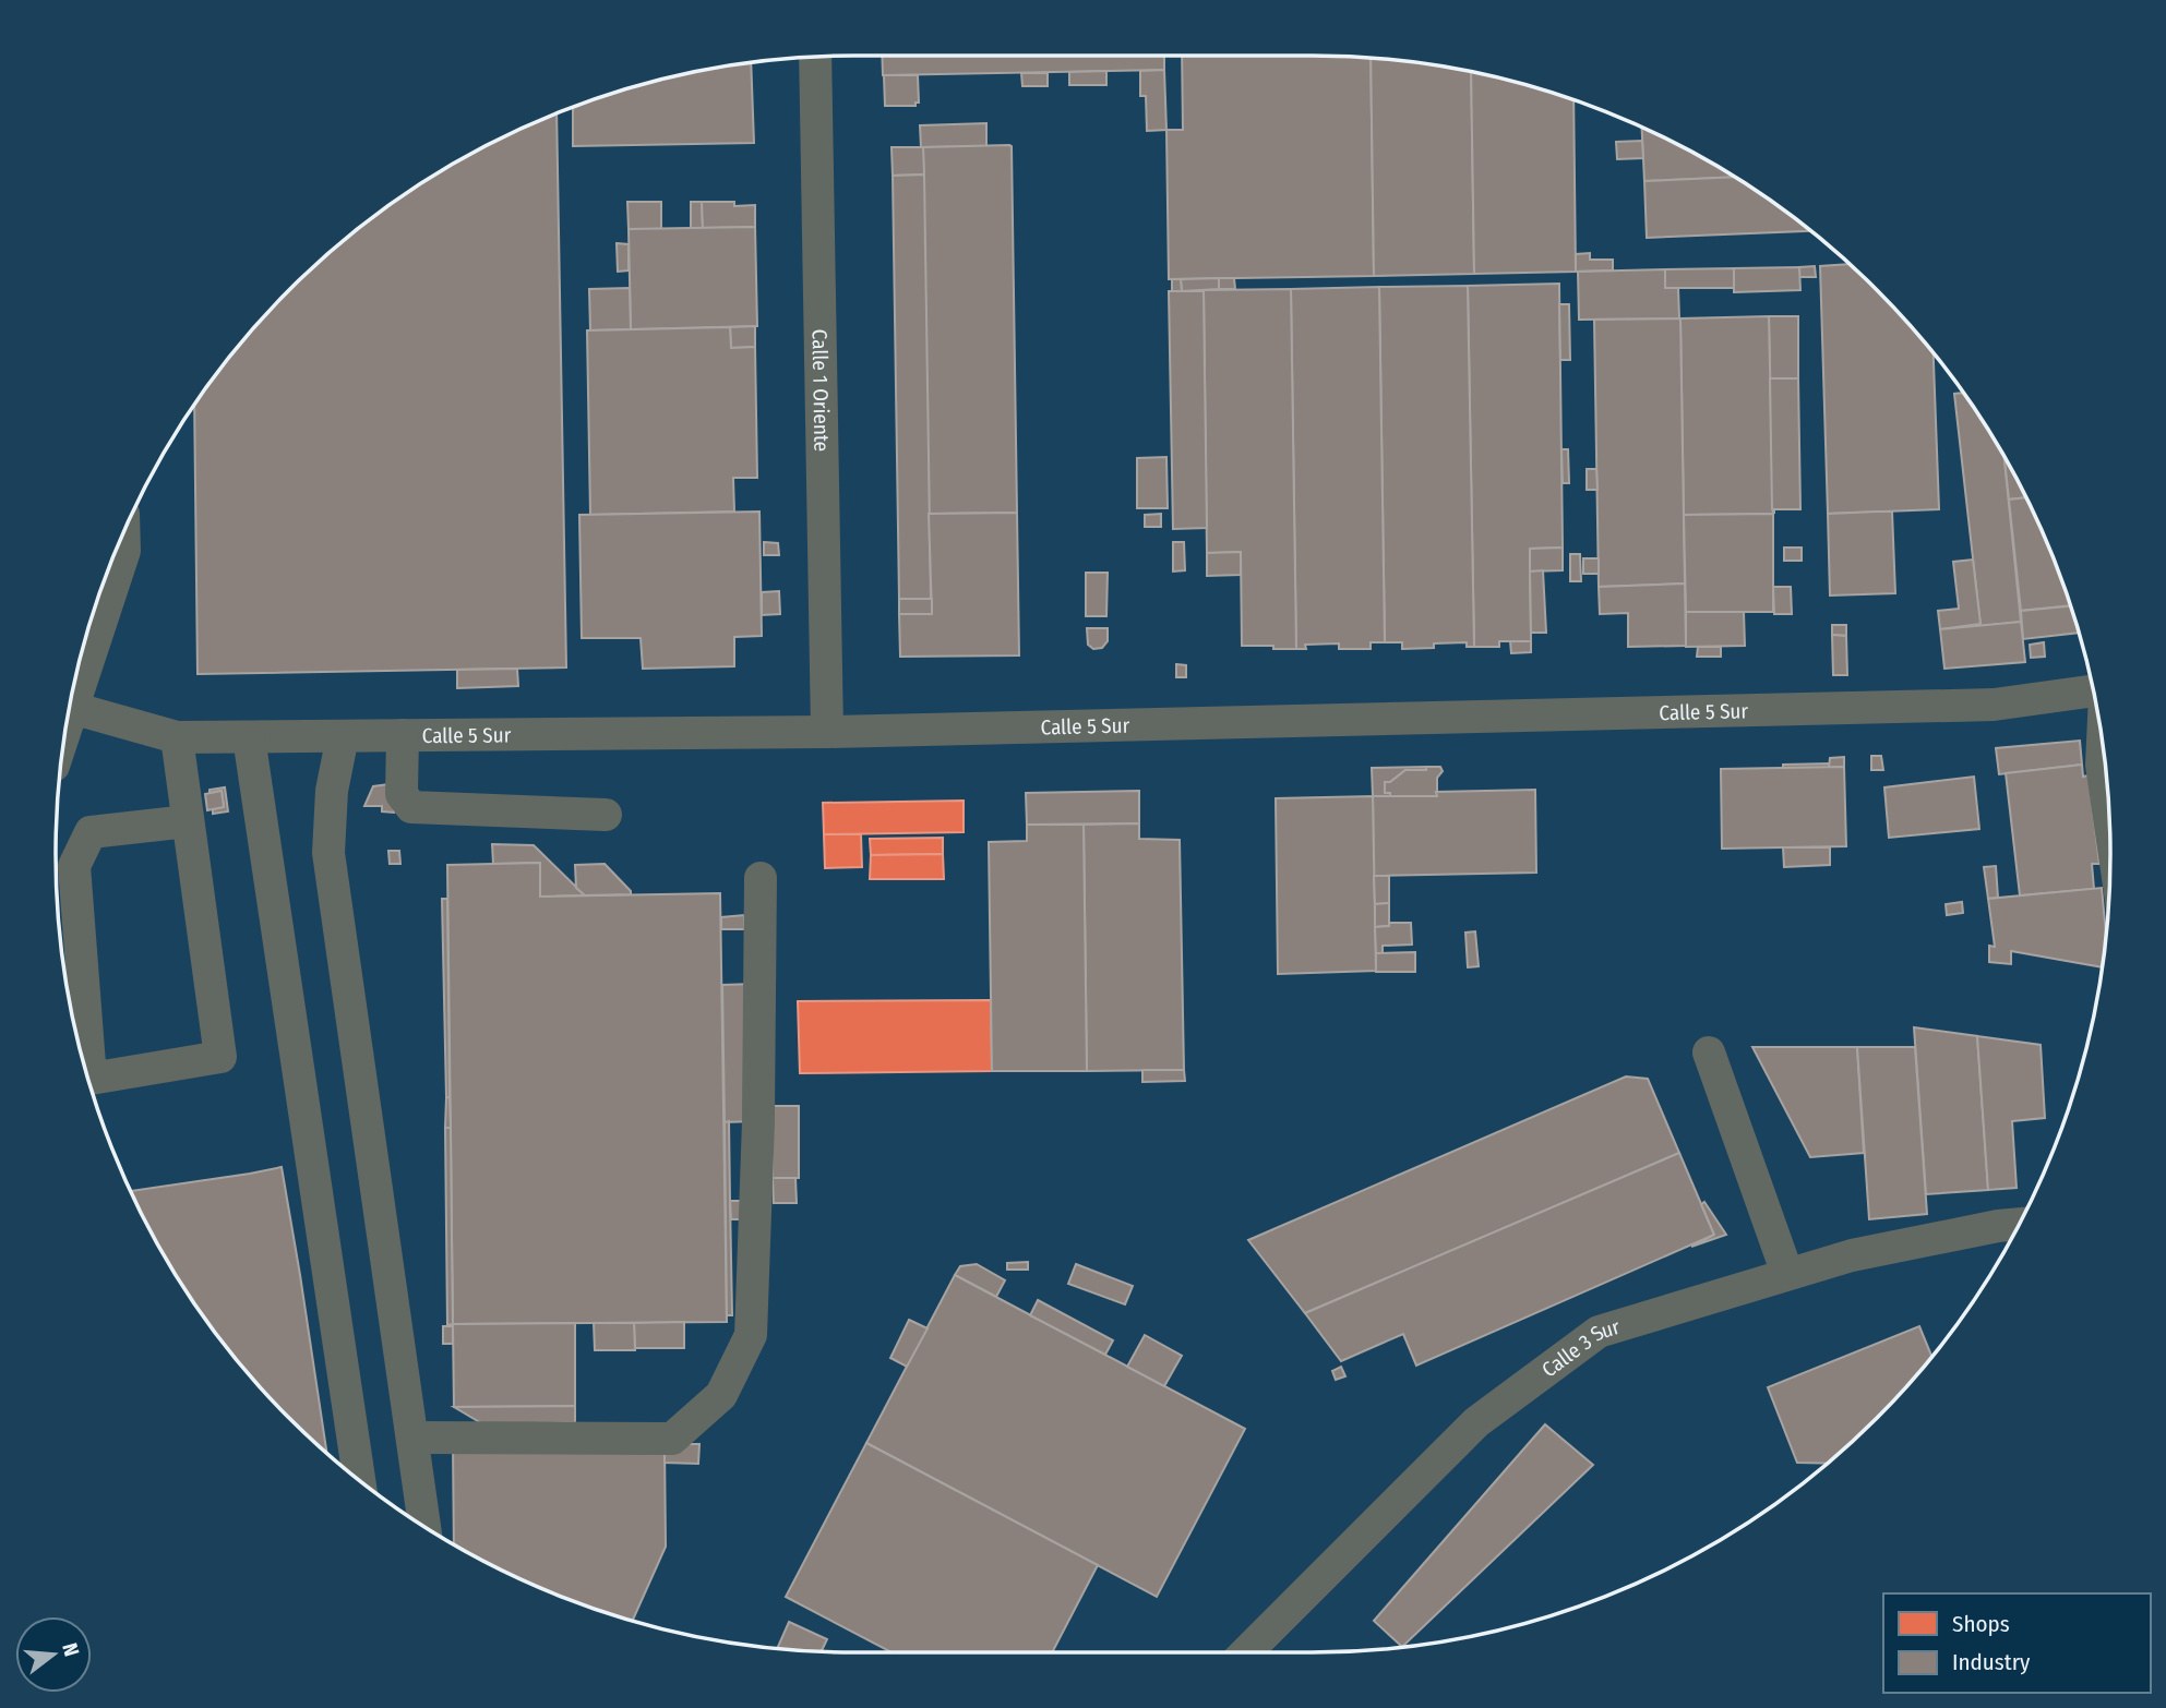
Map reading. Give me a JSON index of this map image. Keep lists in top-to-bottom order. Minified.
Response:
{"streets":{"street":["Calle 1 Oriente","Calle 5 Sur","Calle 3 Sur"]},"crossings":[["Calle 1 Oriente","Calle 5 Sur"]],"legend":["Shops","Industry"],"north":"right"}
